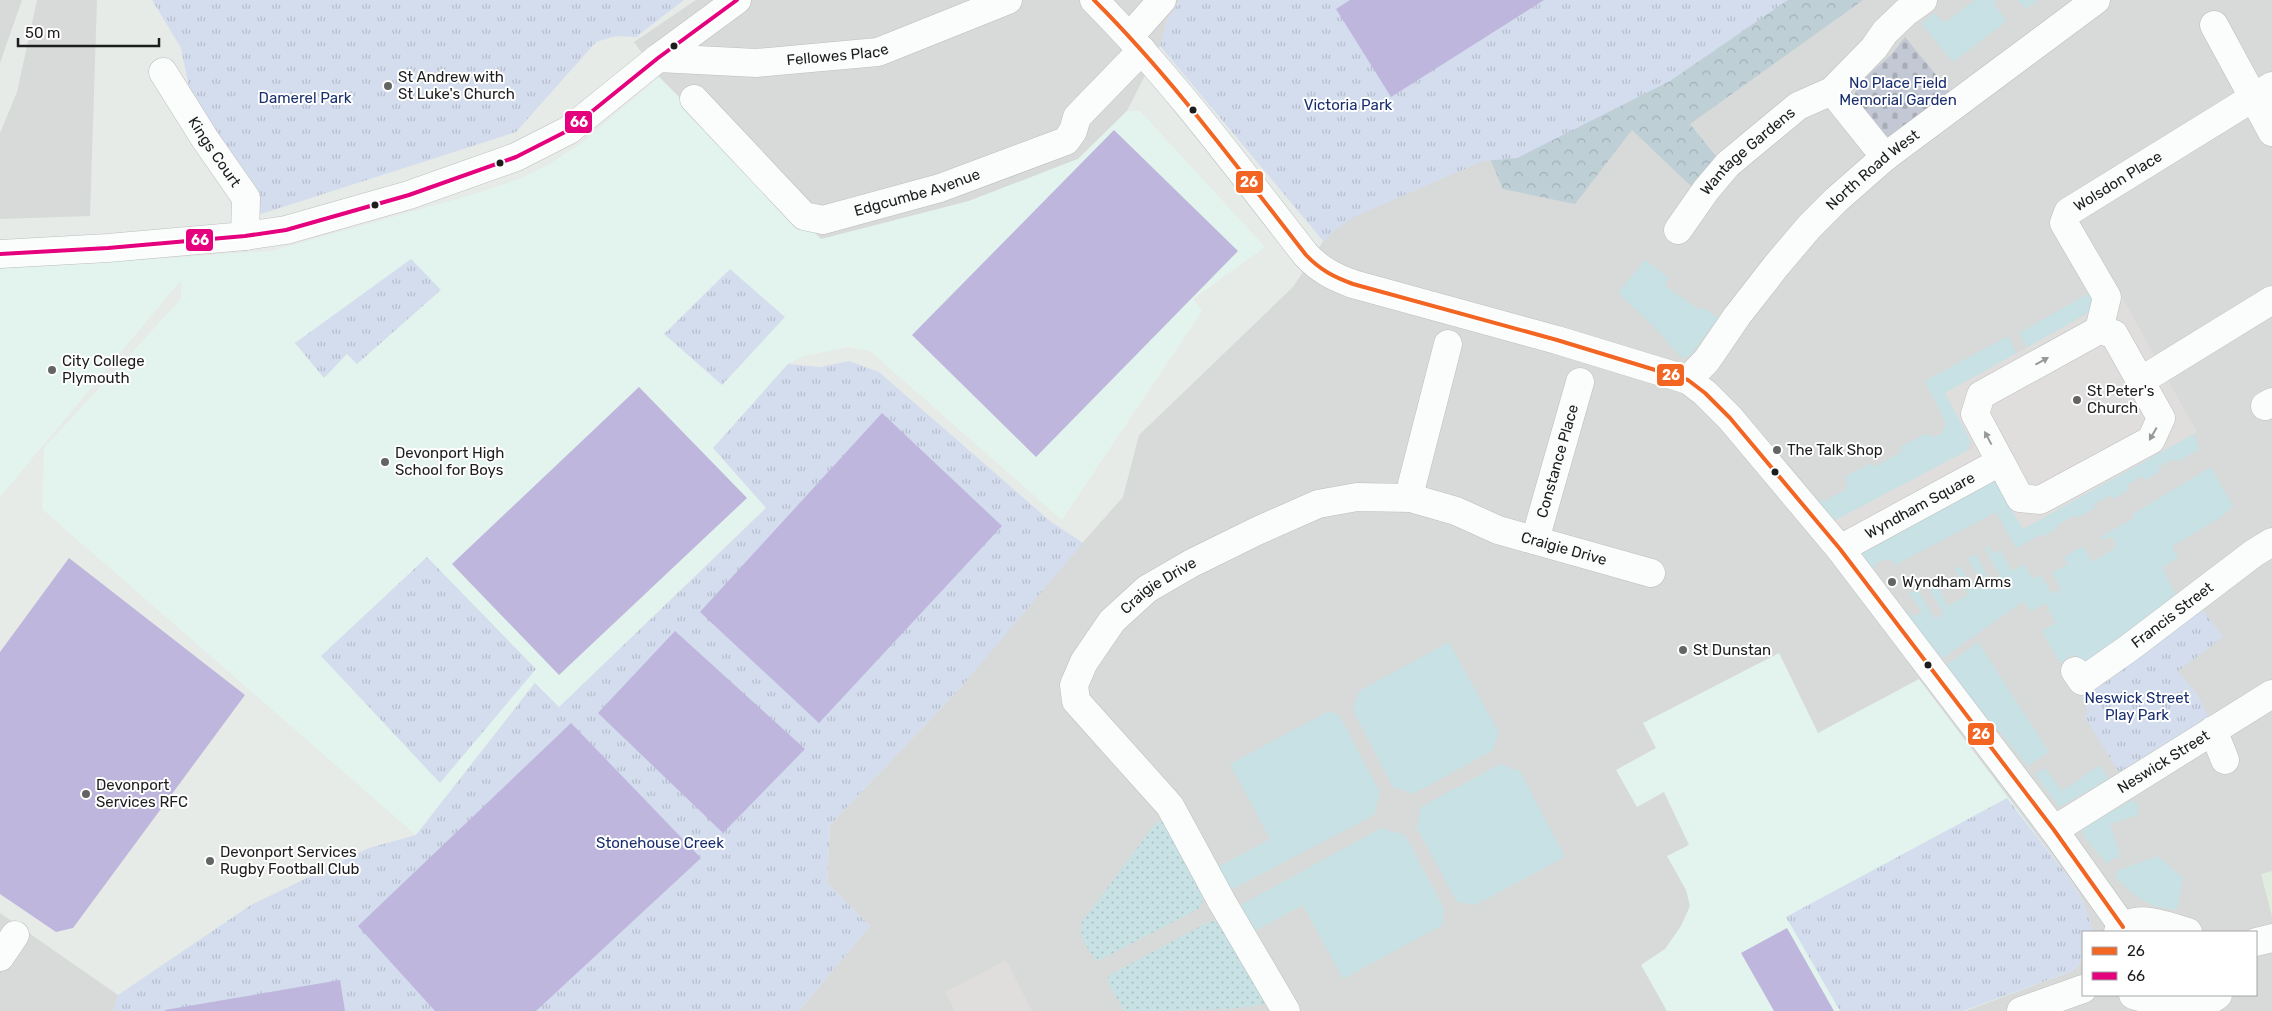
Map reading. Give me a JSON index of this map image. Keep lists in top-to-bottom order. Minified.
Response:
{"streets":{"street":["Fellowes Place","Kings Court","Wantage Gardens","North Road West","Wolsdon Place","Edgcumbe Avenue","Constance Place","Wyndham Square","Craigie Drive","Francis Street","Neswick Street"]},"crossings":[["Constance Place","Craigie Drive"]],"parks":["No Place Field Memorial Garden","Damerel Park","Victoria Park","Neswick Street Play Park","Stonehouse Creek"],"places":["St Andrew with St Luke's Church","City College Plymouth","St Peter's Church","The Talk Shop","Devonport High School for Boys","Wyndham Arms","St Dunstan","Devonport Services RFC","Devonport Services Rugby Football Club"],"lines":["transit line 26","transit line 66"],"legend":["26","66"],"scale_bar":"50 m"}
